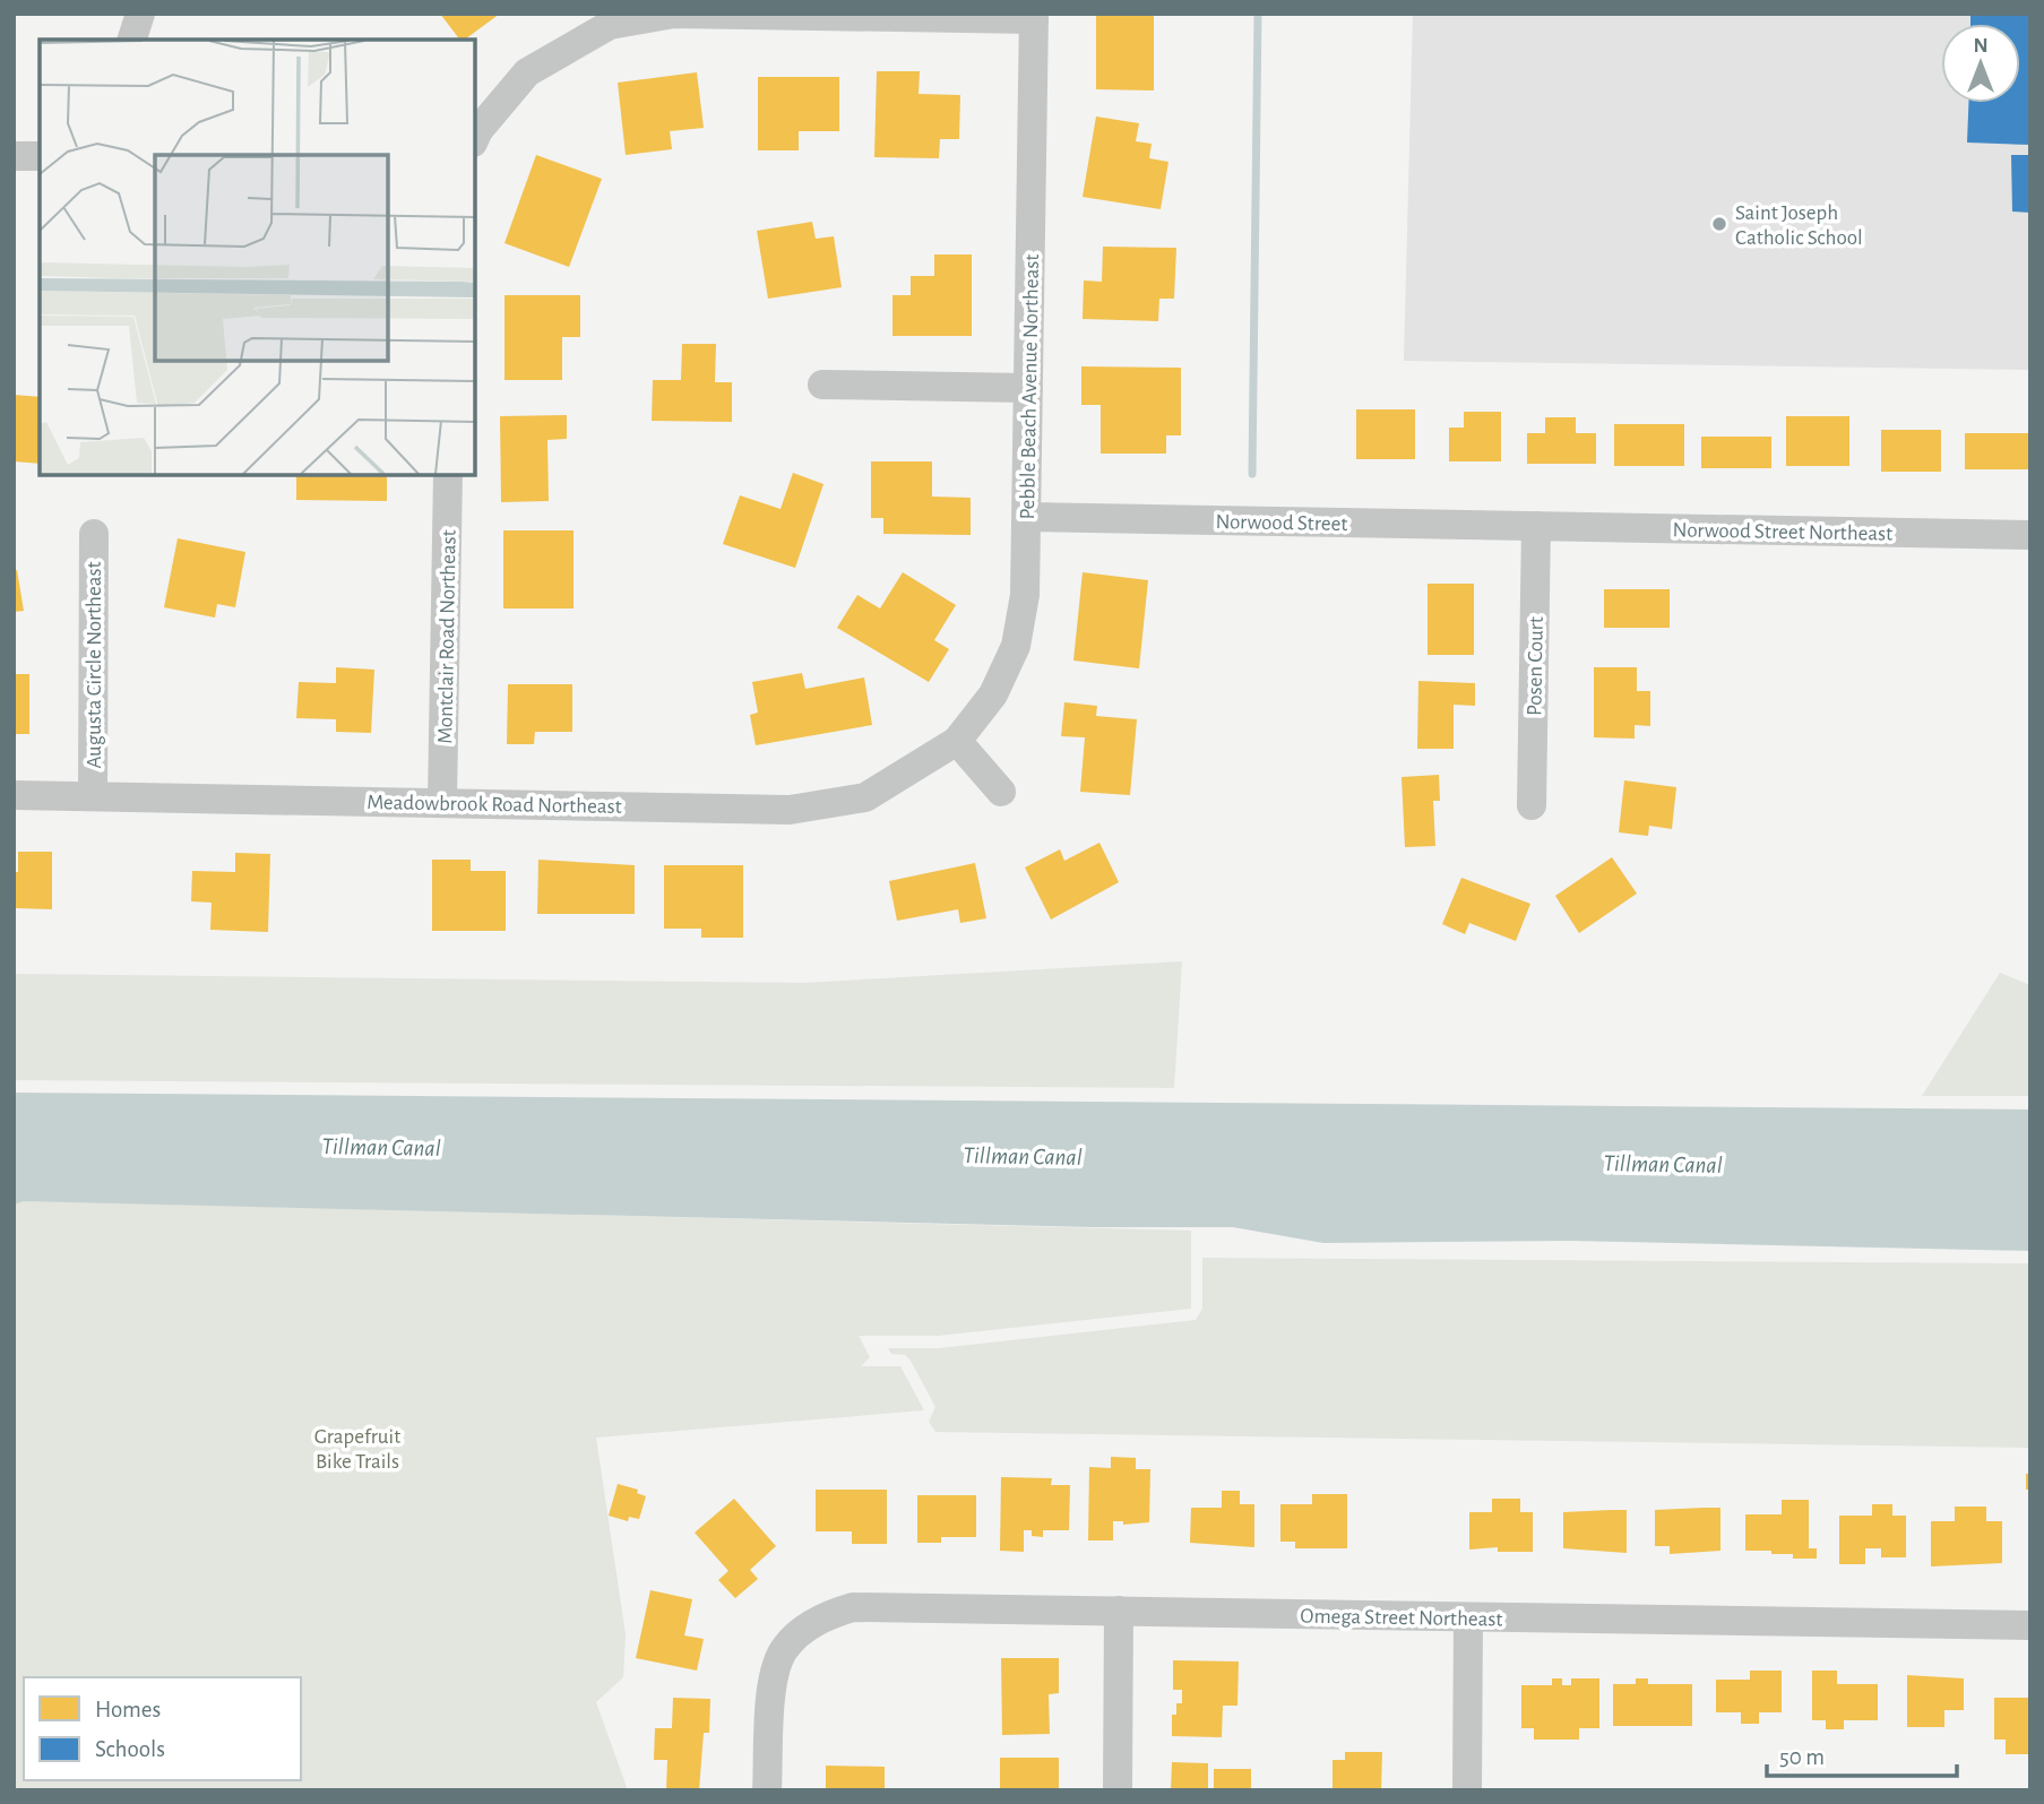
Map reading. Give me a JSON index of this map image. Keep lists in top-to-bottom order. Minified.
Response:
{"streets":{"street":["Pebble Beach Avenue Northeast","Norwood Street","Norwood Street Northeast","Montclair Road Northeast","Augusta Circle Northeast","Posen Court","Meadowbrook Road Northeast","Omega Street Northeast"]},"crossings":[["Pebble Beach Avenue Northeast","Norwood Street"],["Pebble Beach Avenue Northeast","Meadowbrook Road Northeast"],["Norwood Street","Norwood Street Northeast"],["Norwood Street","Posen Court"],["Norwood Street Northeast","Posen Court"],["Montclair Road Northeast","Meadowbrook Road Northeast"],["Augusta Circle Northeast","Meadowbrook Road Northeast"]],"water":["Tillman Canal"],"parks":["Grapefruit Bike Trails"],"places":["Saint Joseph Catholic School"],"legend":["Homes","Schools"],"scale_bar":"50 m","north":"top"}
